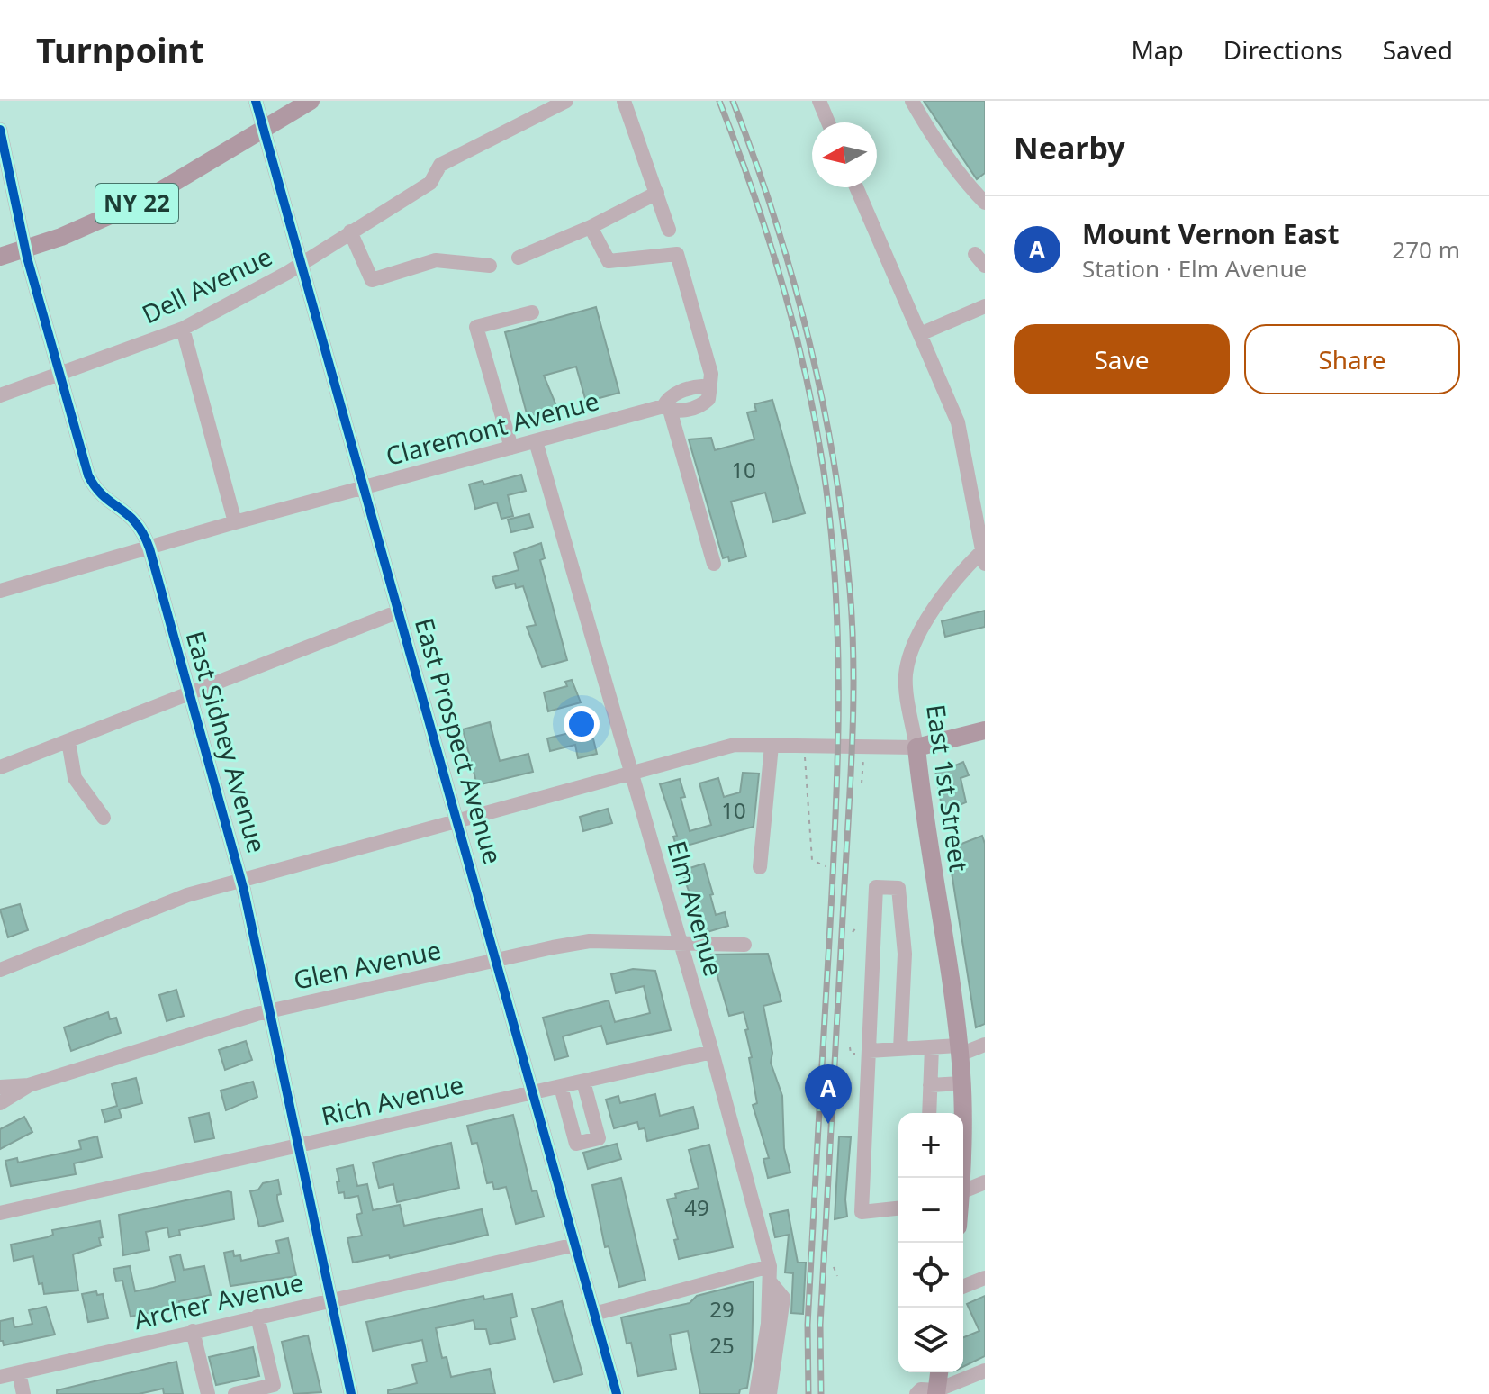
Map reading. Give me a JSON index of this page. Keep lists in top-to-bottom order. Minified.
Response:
{"streets":{"main road":["NY 22","East 1st Street"],"street":["Dell Avenue","Claremont Avenue","East Prospect Avenue","East Sidney Avenue","Elm Avenue","Glen Avenue","Rich Avenue","Archer Avenue"]},"crossings":[["NY 22","East Prospect Avenue"],["NY 22","East Sidney Avenue"],["Dell Avenue","East Prospect Avenue"],["Dell Avenue","East Sidney Avenue"],["Claremont Avenue","East Prospect Avenue"],["Claremont Avenue","East Sidney Avenue"],["Claremont Avenue","Elm Avenue"],["East Prospect Avenue","Glen Avenue"],["East Prospect Avenue","Rich Avenue"],["East Prospect Avenue","Archer Avenue"],["East Sidney Avenue","Glen Avenue"],["East Sidney Avenue","Rich Avenue"],["East Sidney Avenue","Archer Avenue"],["Elm Avenue","Glen Avenue"],["Elm Avenue","Rich Avenue"]],"house_numbers":["10","10","49","29","25"],"north":"left","page":{"header":"Turnpoint","nav":["Map","Directions","Saved"],"heading":"Nearby","list":[{"mark":"A","name":"Mount Vernon East","note":"Station · Elm Avenue","value":"270 m"}],"buttons":["Save","Share"],"pins":"A","map_buttons":["+","−"]}}
